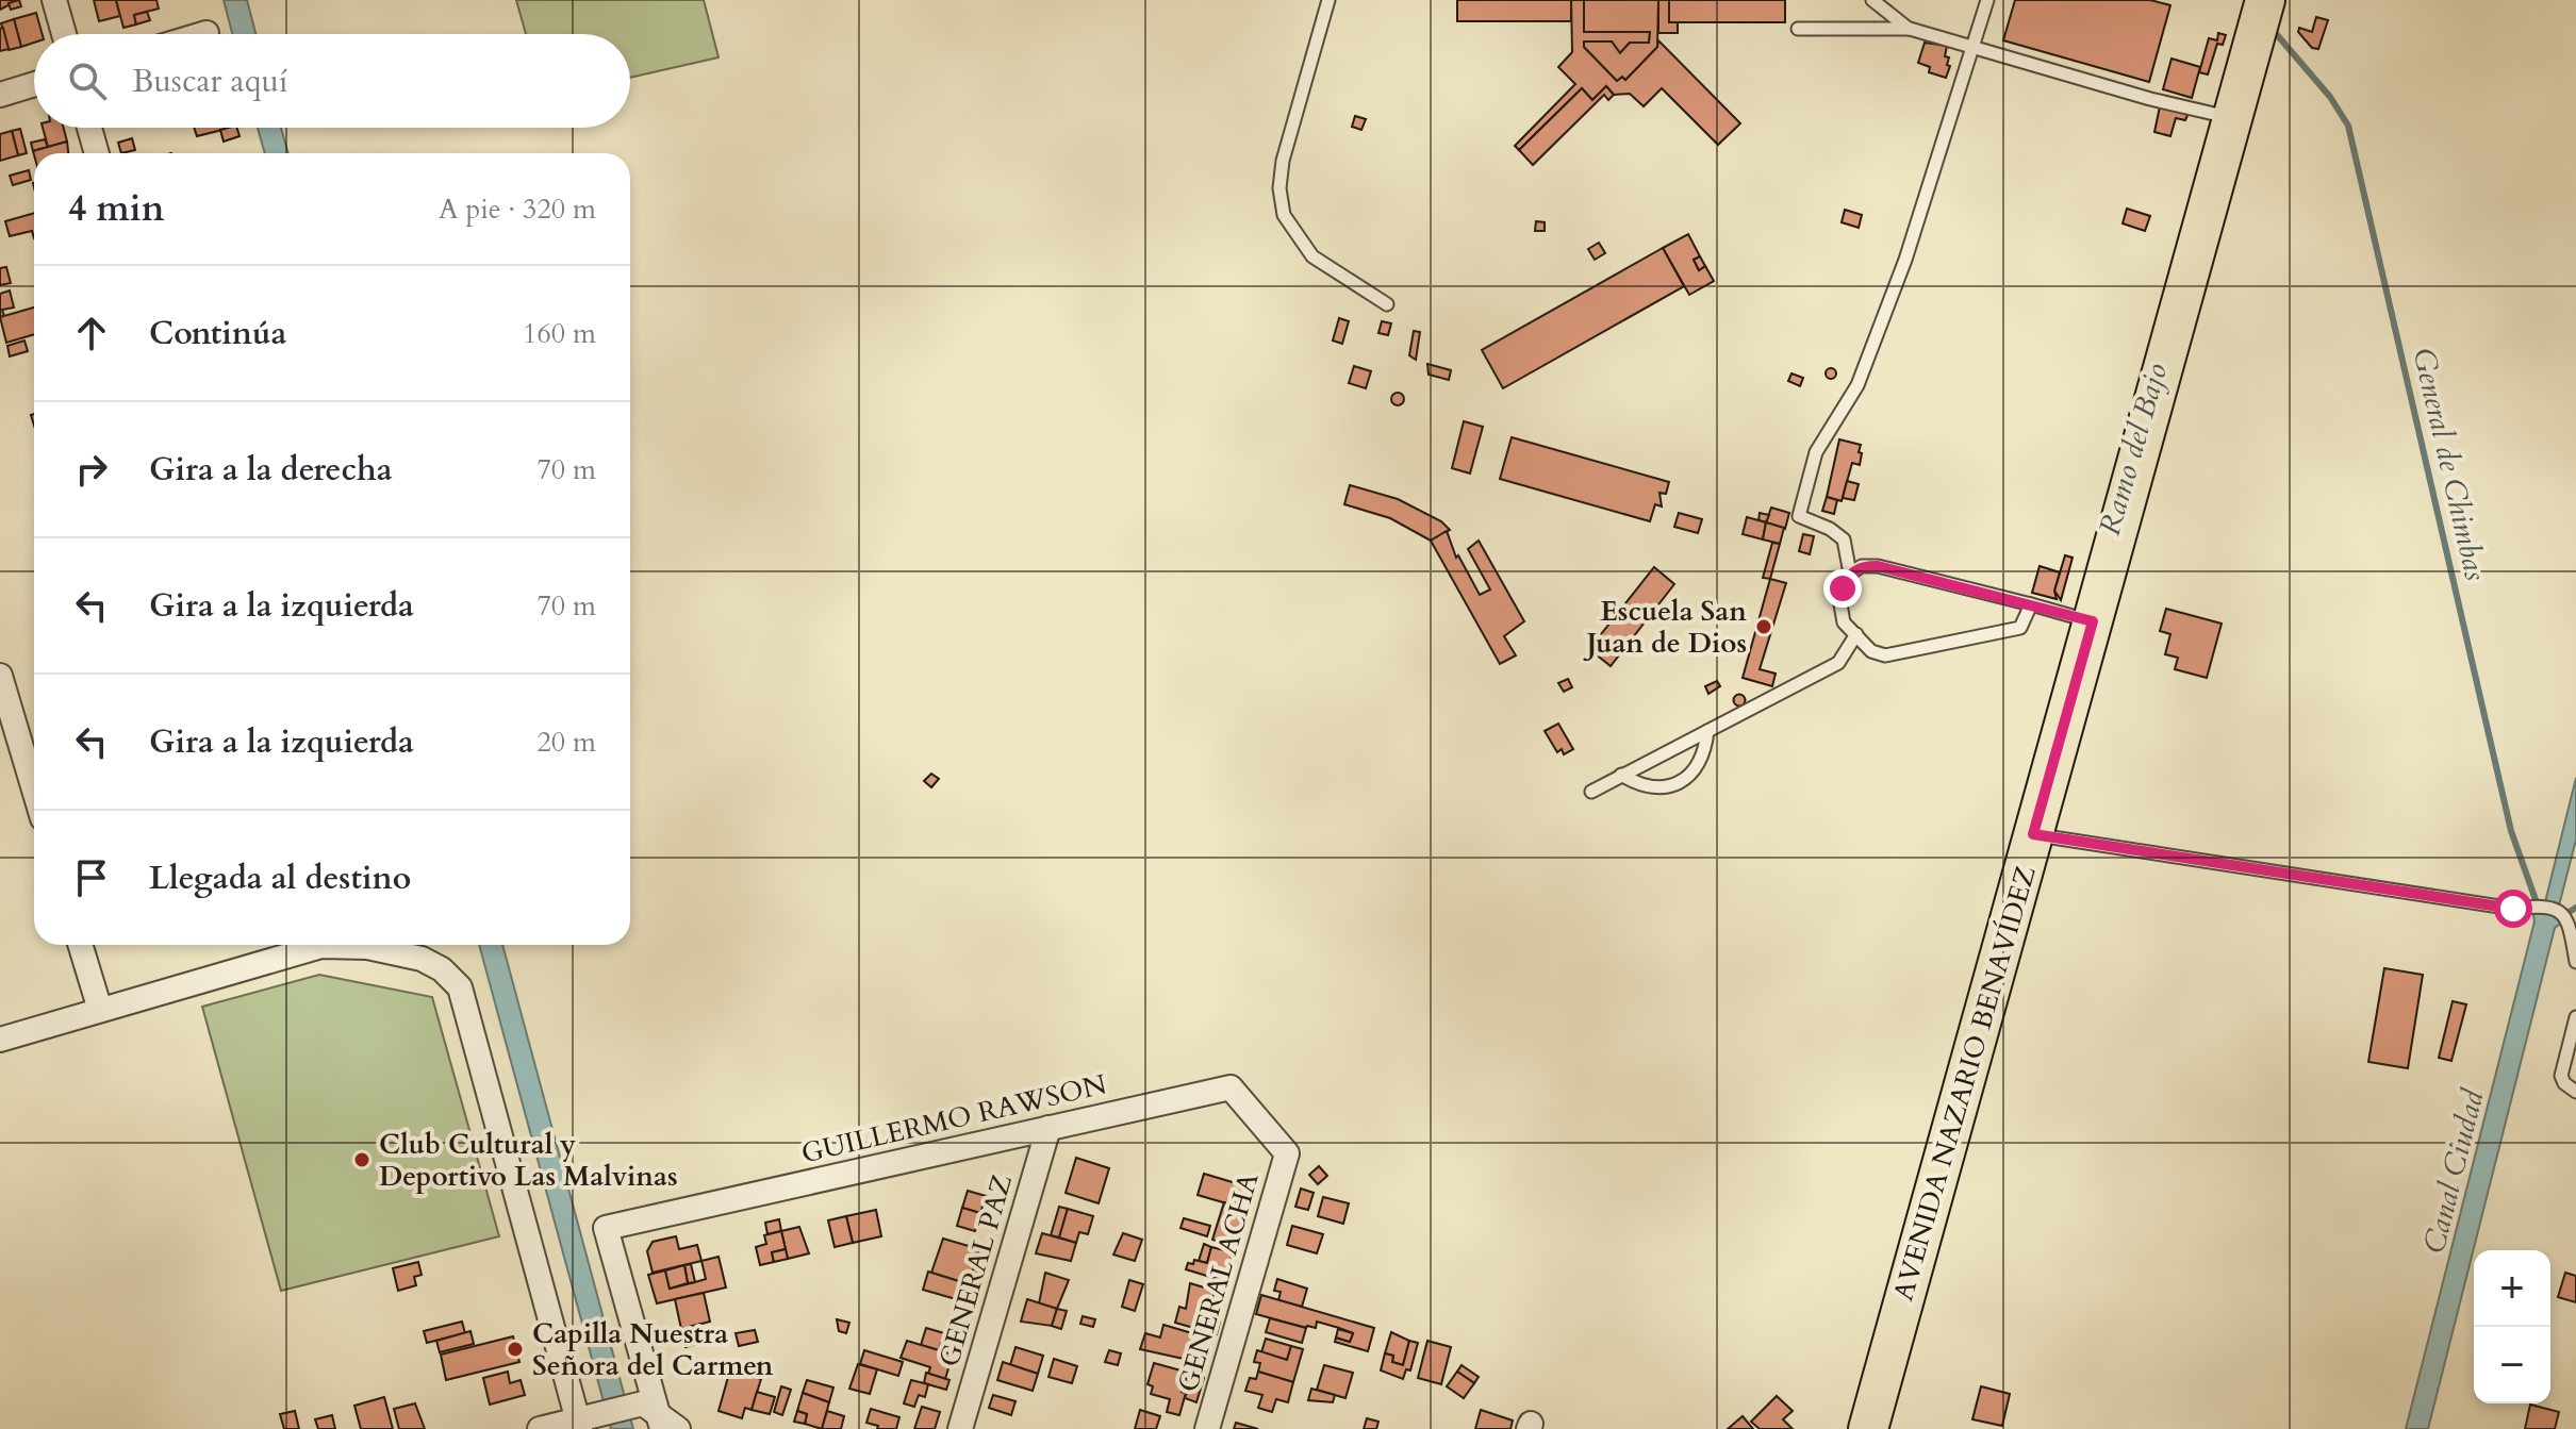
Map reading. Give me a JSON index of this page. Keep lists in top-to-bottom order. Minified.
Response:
{"streets":{"main road":["AVENIDA NAZARIO BENAVÍDEZ"],"street":["GUILLERMO RAWSON","GENERAL PAZ","GENERAL ACHA"]},"crossings":[["GUILLERMO RAWSON","GENERAL PAZ"],["GUILLERMO RAWSON","GENERAL ACHA"]],"water":["Ramo del Bajo","General de Chimbas","Canal Ciudad"],"places":["Escuela San Juan de Dios","Club Cultural y Deportivo Las Malvinas","Capilla Nuestra Señora del Carmen"],"page":{"search":"Buscar aquí","heading":["4 min","A pie · 320 m"],"list":[["Continúa","160 m"],["Gira a la derecha","70 m"],["Gira a la izquierda","70 m"],["Gira a la izquierda","20 m"],"Llegada al destino"],"map_buttons":["+","−"]}}
